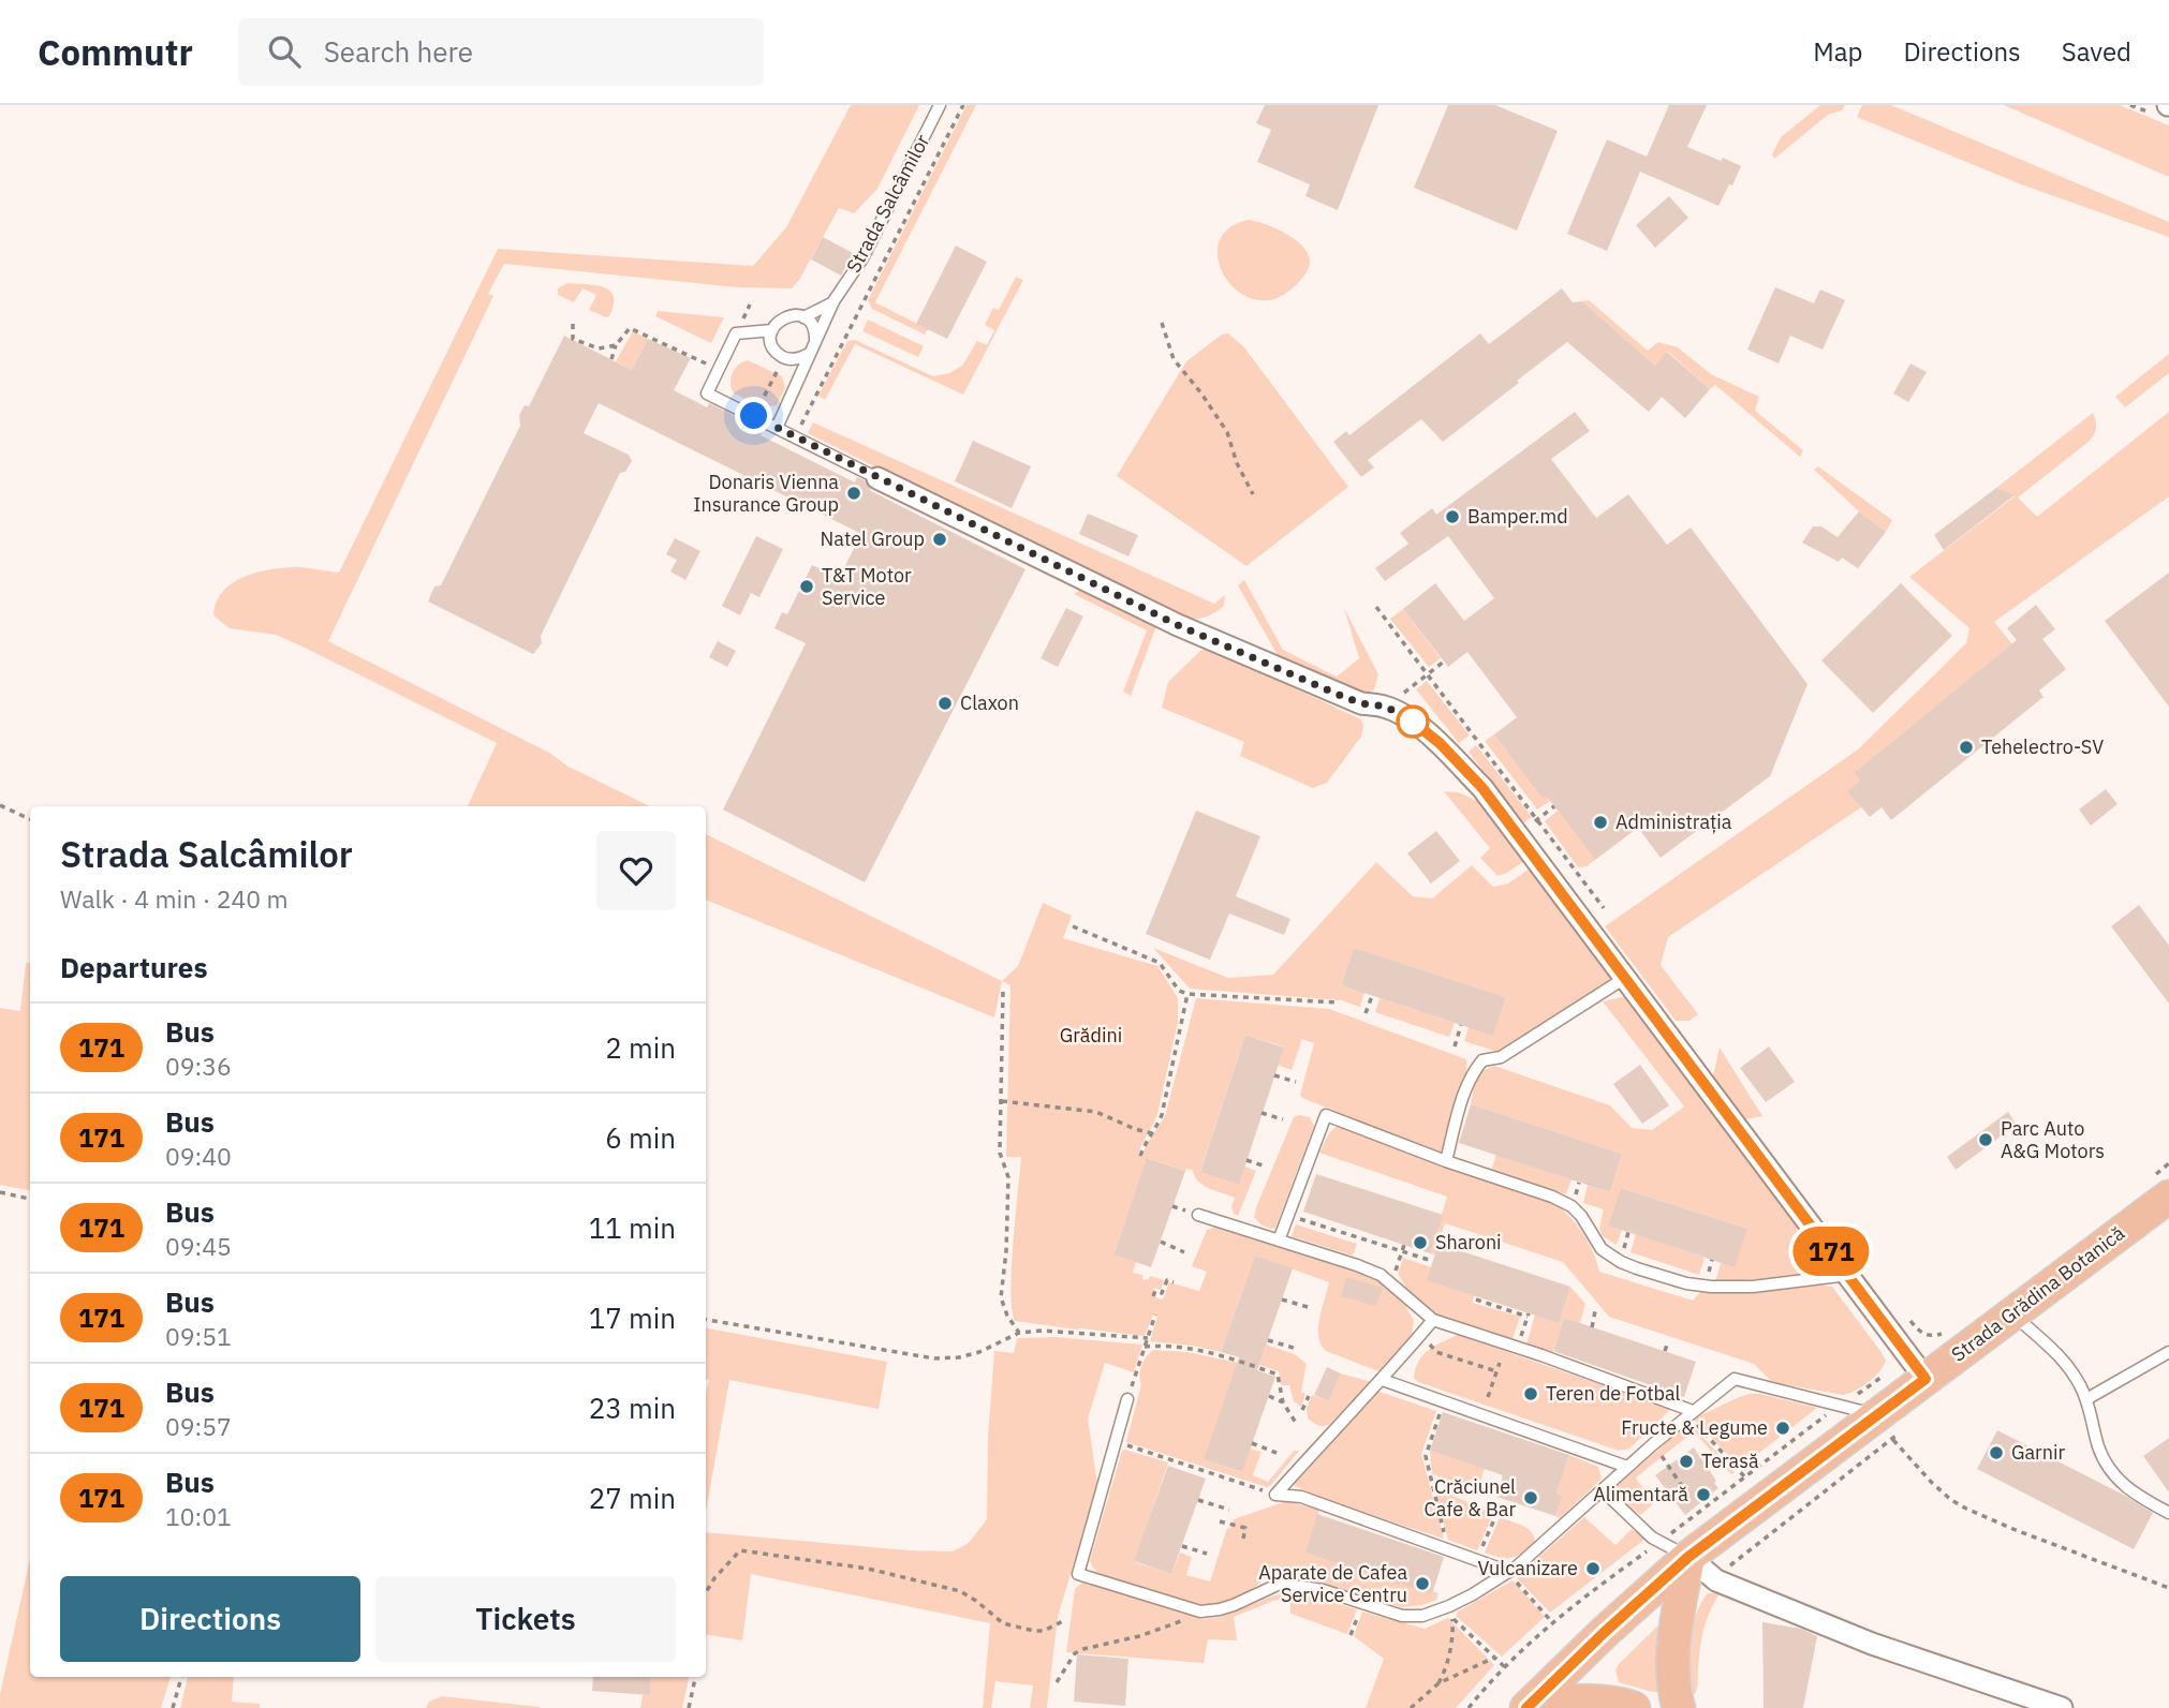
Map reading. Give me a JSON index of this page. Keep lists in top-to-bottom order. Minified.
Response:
{"streets":{"main road":["Strada Grădina Botanică"],"street":["Strada Salcâmilor"]},"crossings":[["Strada Salcâmilor","Strada Grădina Botanică"]],"parks":["Grădini"],"places":["Donaris Vienna Insurance Group","Bamper.md","Natel Group","T&T Motor Service","Claxon","Tehelectro-SV","Administrația","Parc Auto A&G Motors","Sharoni","Teren de Fotbal","Fructe & Legume","Garnir","Terasă","Alimentară","Crăciunel Cafe & Bar","Vulcanizare","Aparate de Cafea Service Centru"],"lines":["bus line 171"],"page":{"header":"Commutr","search":"Search here","nav":["Map","Directions","Saved"],"on_map":"171","heading":[["Strada Salcâmilor","Walk · 4 min · 240 m"],"Departures"],"list":[{"mark":"171","name":"Bus","note":"09:36","value":"2 min"},{"mark":"171","name":"Bus","note":"09:40","value":"6 min"},{"mark":"171","name":"Bus","note":"09:45","value":"11 min"},{"mark":"171","name":"Bus","note":"09:51","value":"17 min"},{"mark":"171","name":"Bus","note":"09:57","value":"23 min"},{"mark":"171","name":"Bus","note":"10:01","value":"27 min"}],"buttons":["Directions","Tickets"]}}
